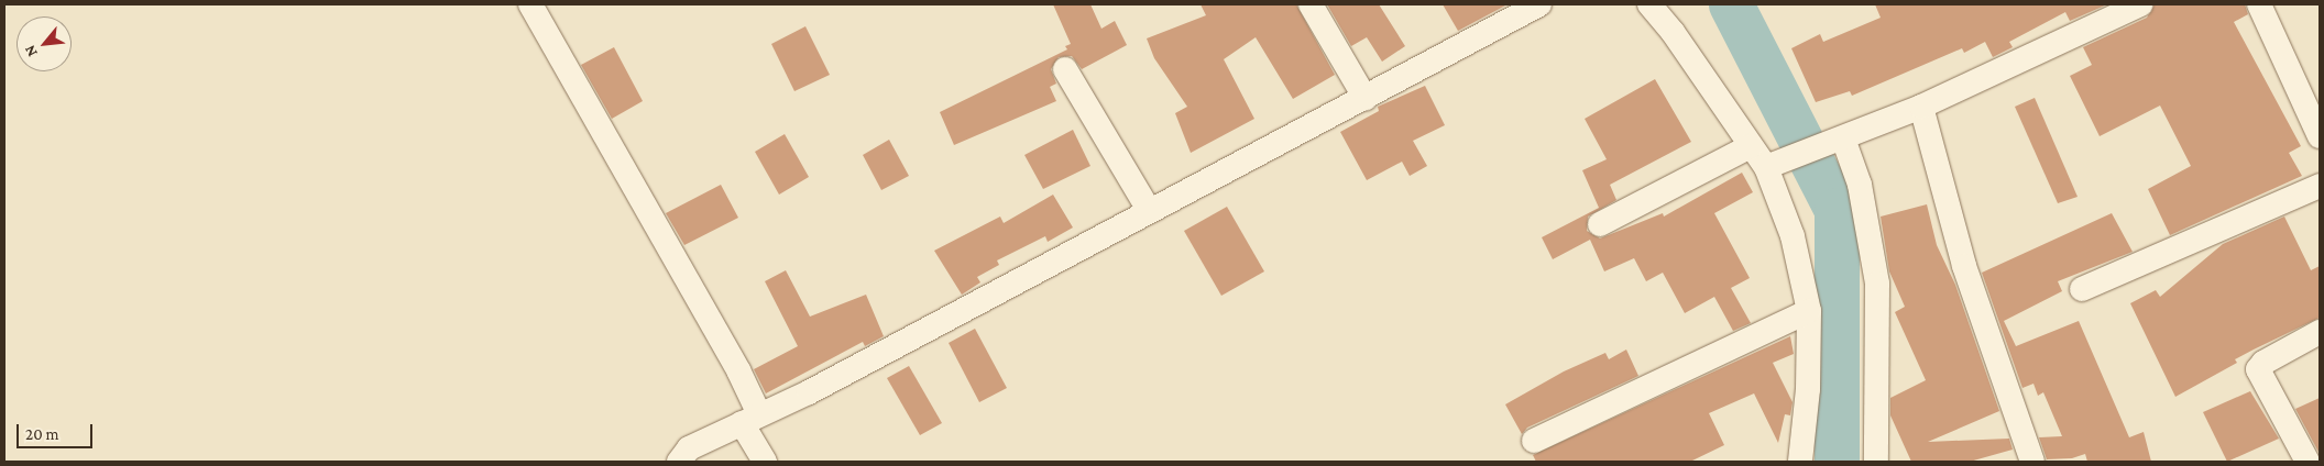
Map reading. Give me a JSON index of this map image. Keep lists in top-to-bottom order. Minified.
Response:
{"scale_bar":"20 m","north":"bottom left"}
